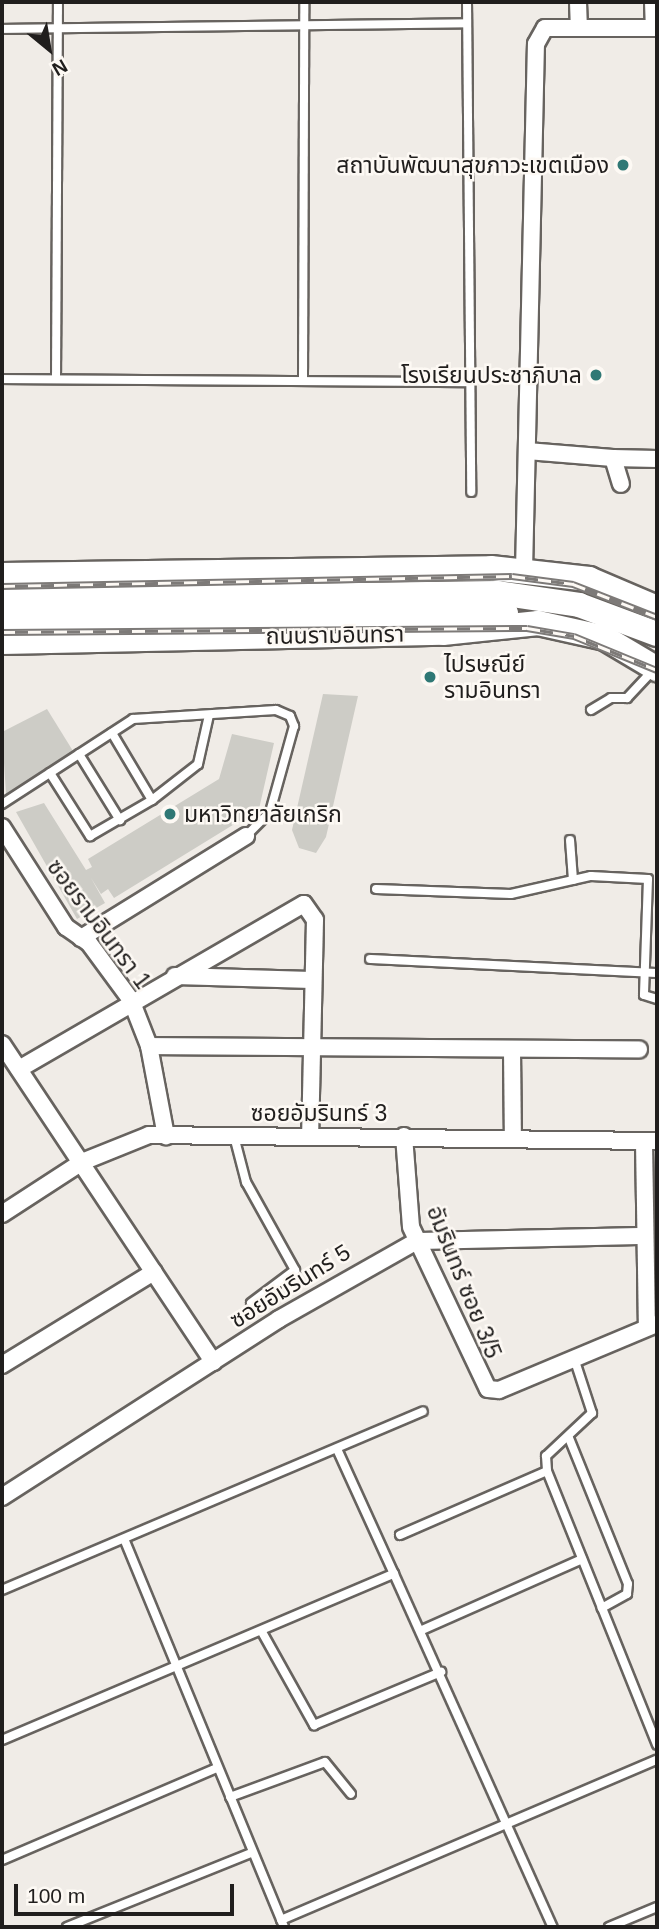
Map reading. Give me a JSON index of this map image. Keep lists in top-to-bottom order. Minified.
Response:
{"streets":{"main road":["ถนนรามอินทรา"],"street":["ซอยรามอินทรา 1","ซอยอัมรินทร์ 3","อัมรินทร์ ซอย 3/5","ซอยอัมรินทร์ 5"]},"crossings":[["ซอยรามอินทรา 1","ซอยอัมรินทร์ 3"],["ซอยอัมรินทร์ 3","อัมรินทร์ ซอย 3/5"],["อัมรินทร์ ซอย 3/5","ซอยอัมรินทร์ 5"]],"places":["สถาบันพัฒนาสุขภาวะเขตเมือง","โรงเรียนประชาภิบาล","ไปรษณีย์ รามอินทรา","มหาวิทยาลัยเกริก"],"scale_bar":"100 m","north":"bottom right"}
